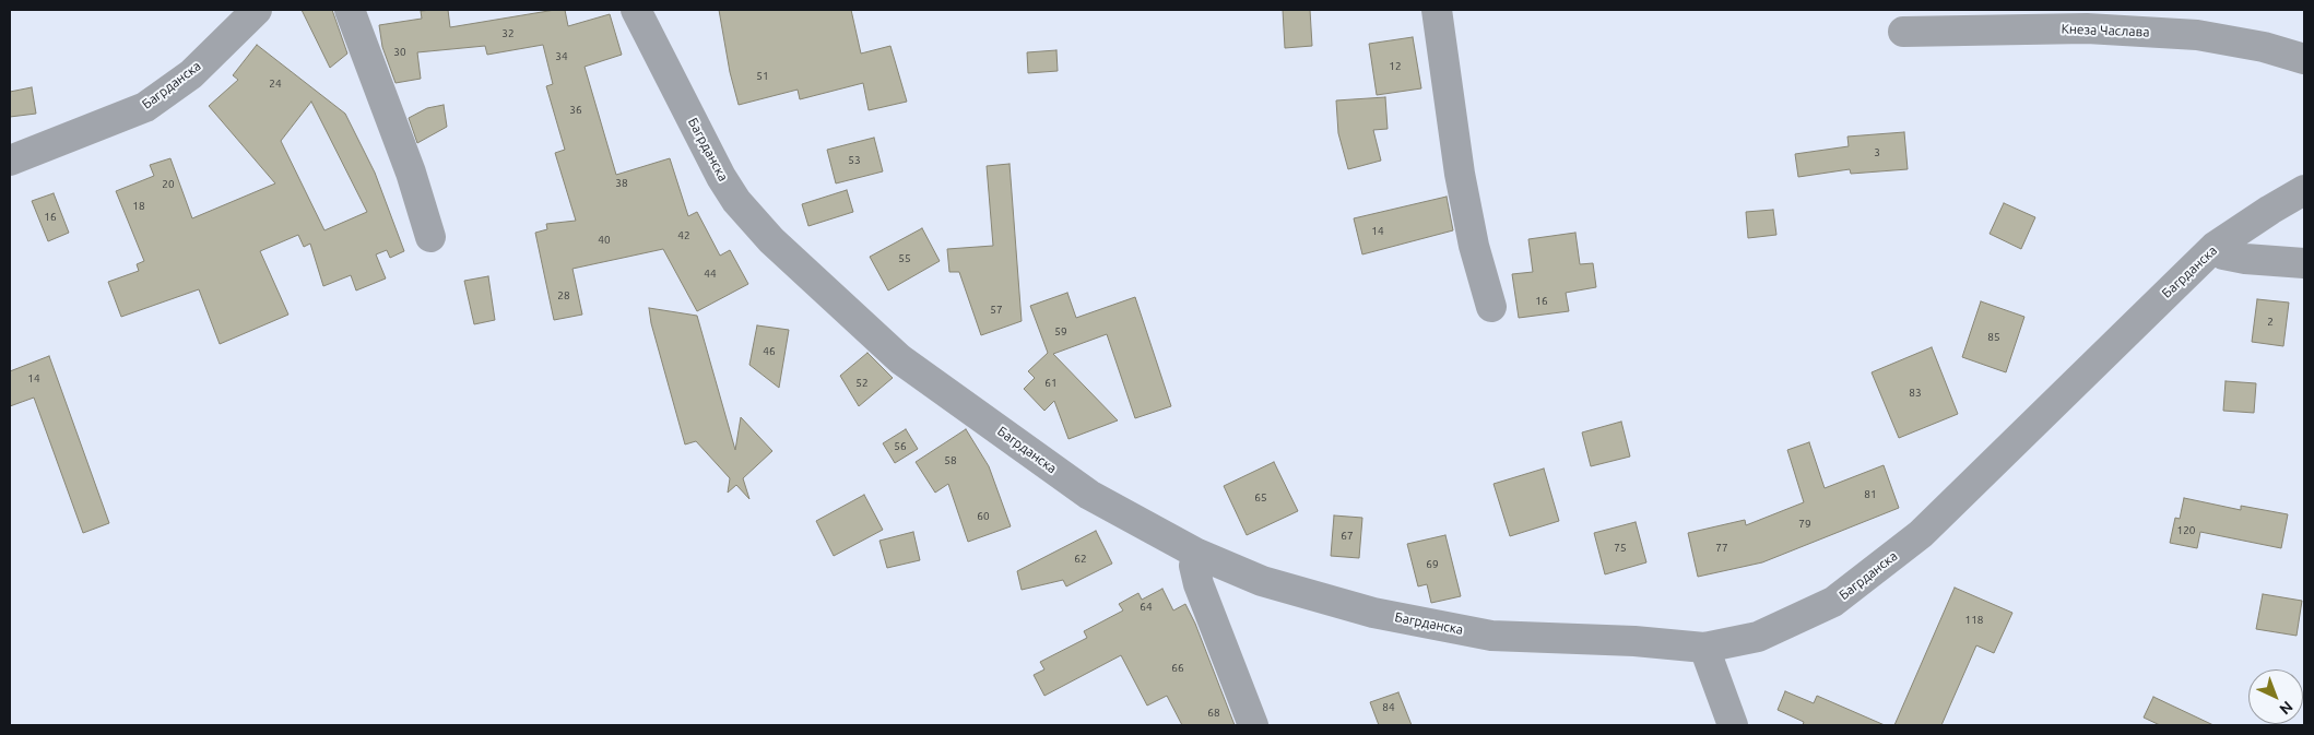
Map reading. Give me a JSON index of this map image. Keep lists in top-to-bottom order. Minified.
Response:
{"streets":{"street":["Кнеза Часлава","Багрданска"]},"house_numbers":["32","30","34","12","51","24","36","3","53","38","20","18","16","14","42","40","55","44","28","16","57","2","59","85","46","14","52","61","83","56","58","81","65","60","79","120","67","75","77","62","69","64","118","66","84","68"],"north":"bottom right"}
